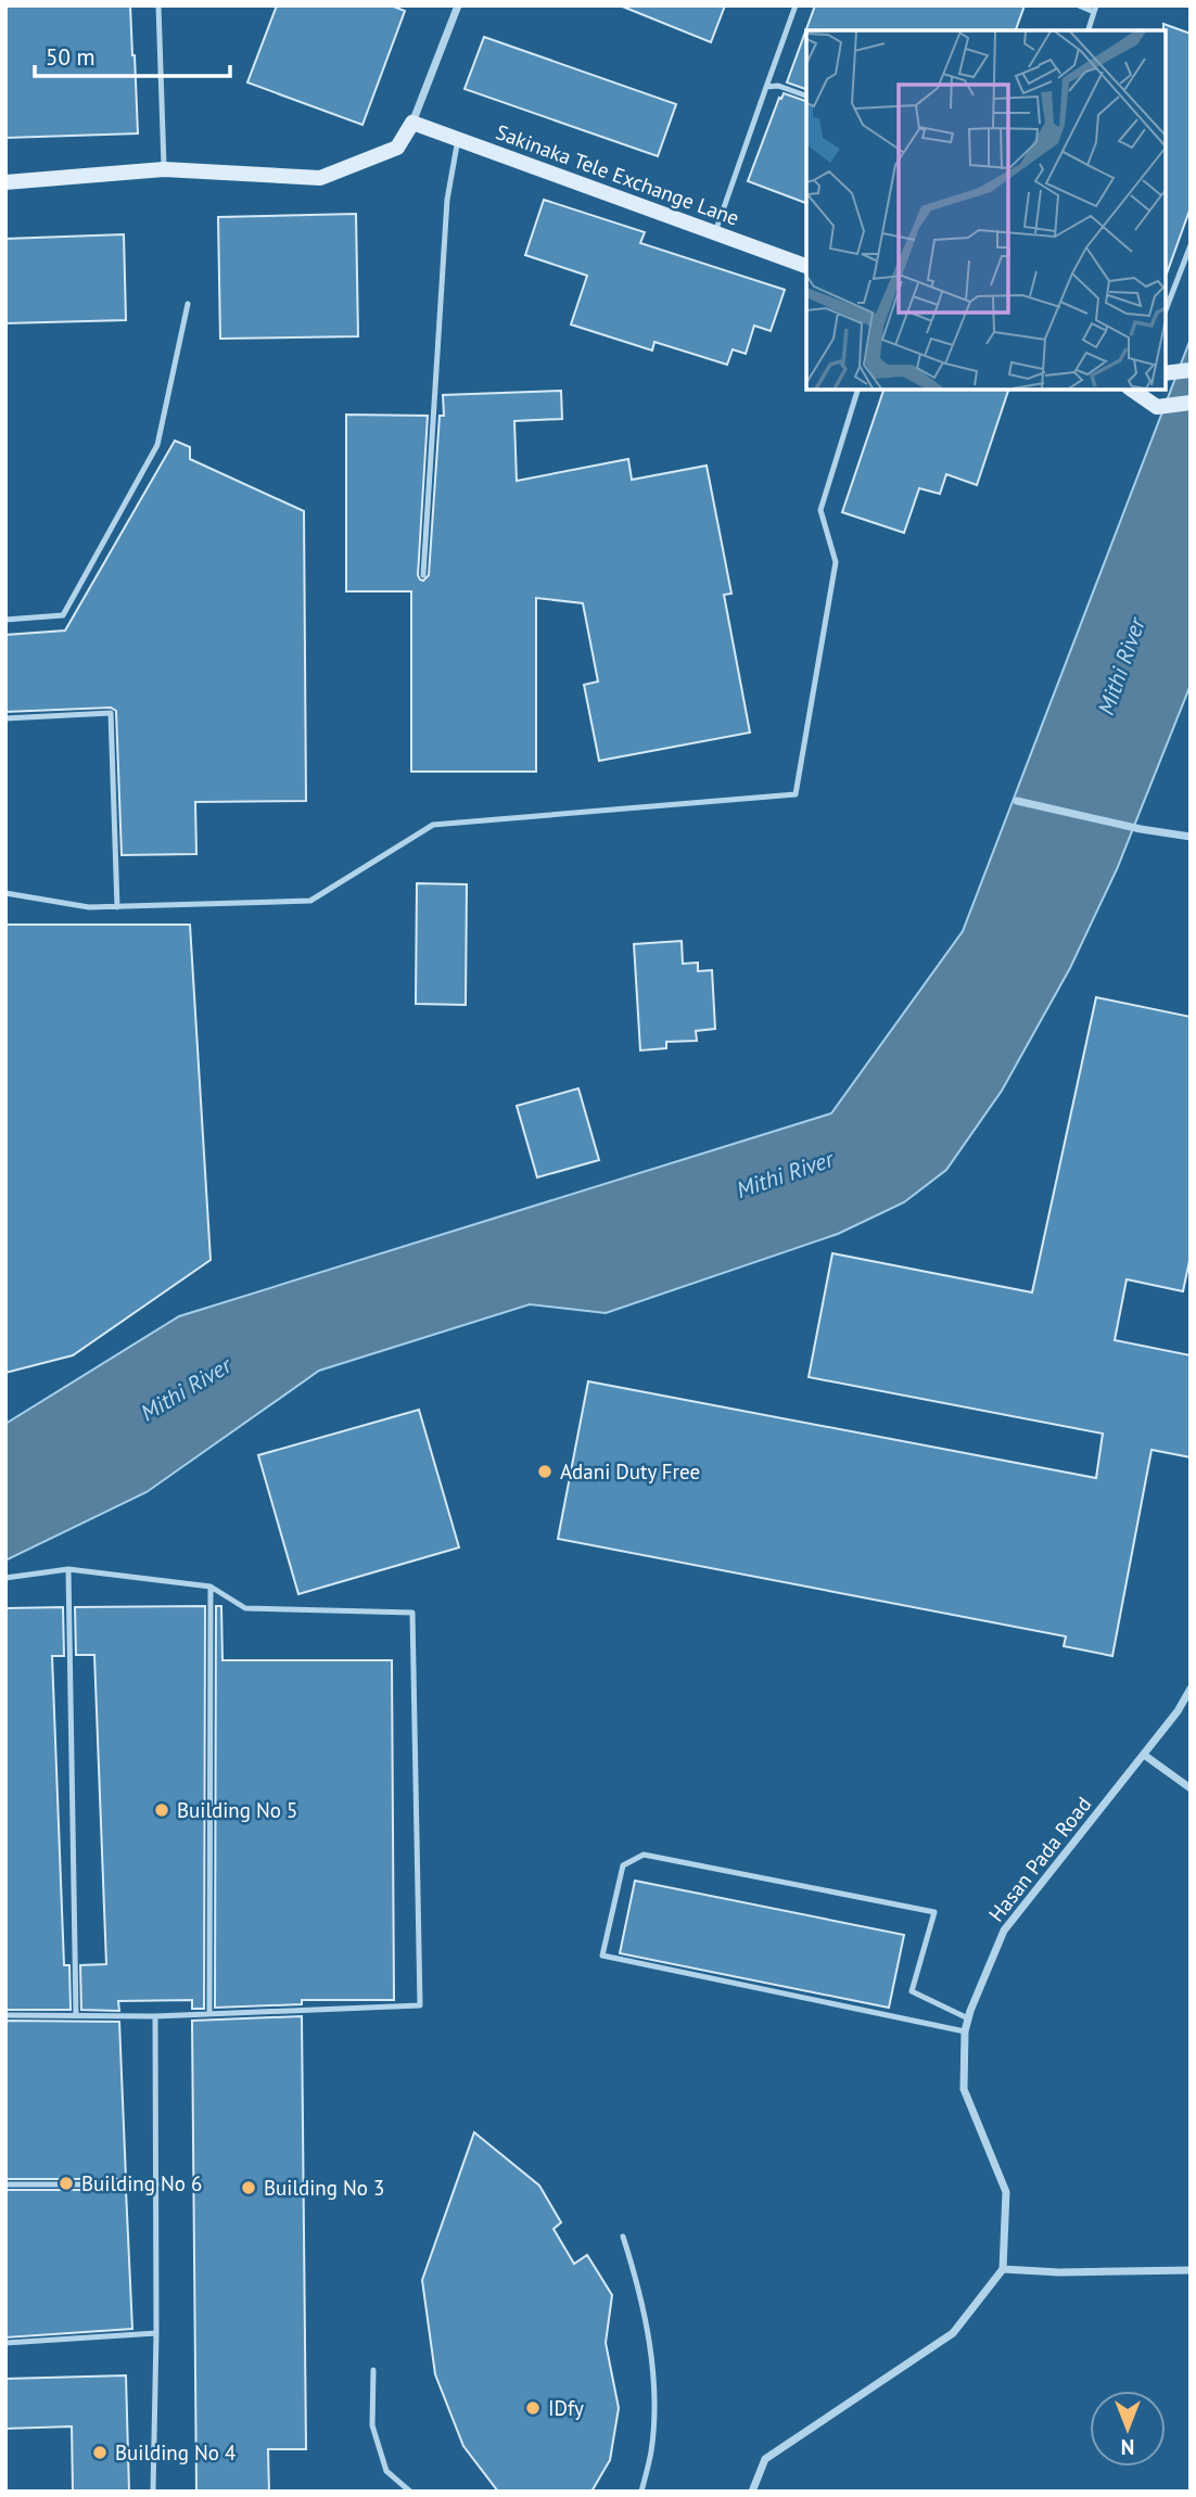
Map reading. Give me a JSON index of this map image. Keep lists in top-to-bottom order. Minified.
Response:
{"streets":{"street":["Sakinaka Tele Exchange Lane","Hasan Pada Road"]},"water":["Mithi River"],"places":["Adani Duty Free","Building No 5","Building No 6","Building No 3","IDfy","Building No 4"],"scale_bar":"50 m","north":"bottom"}
